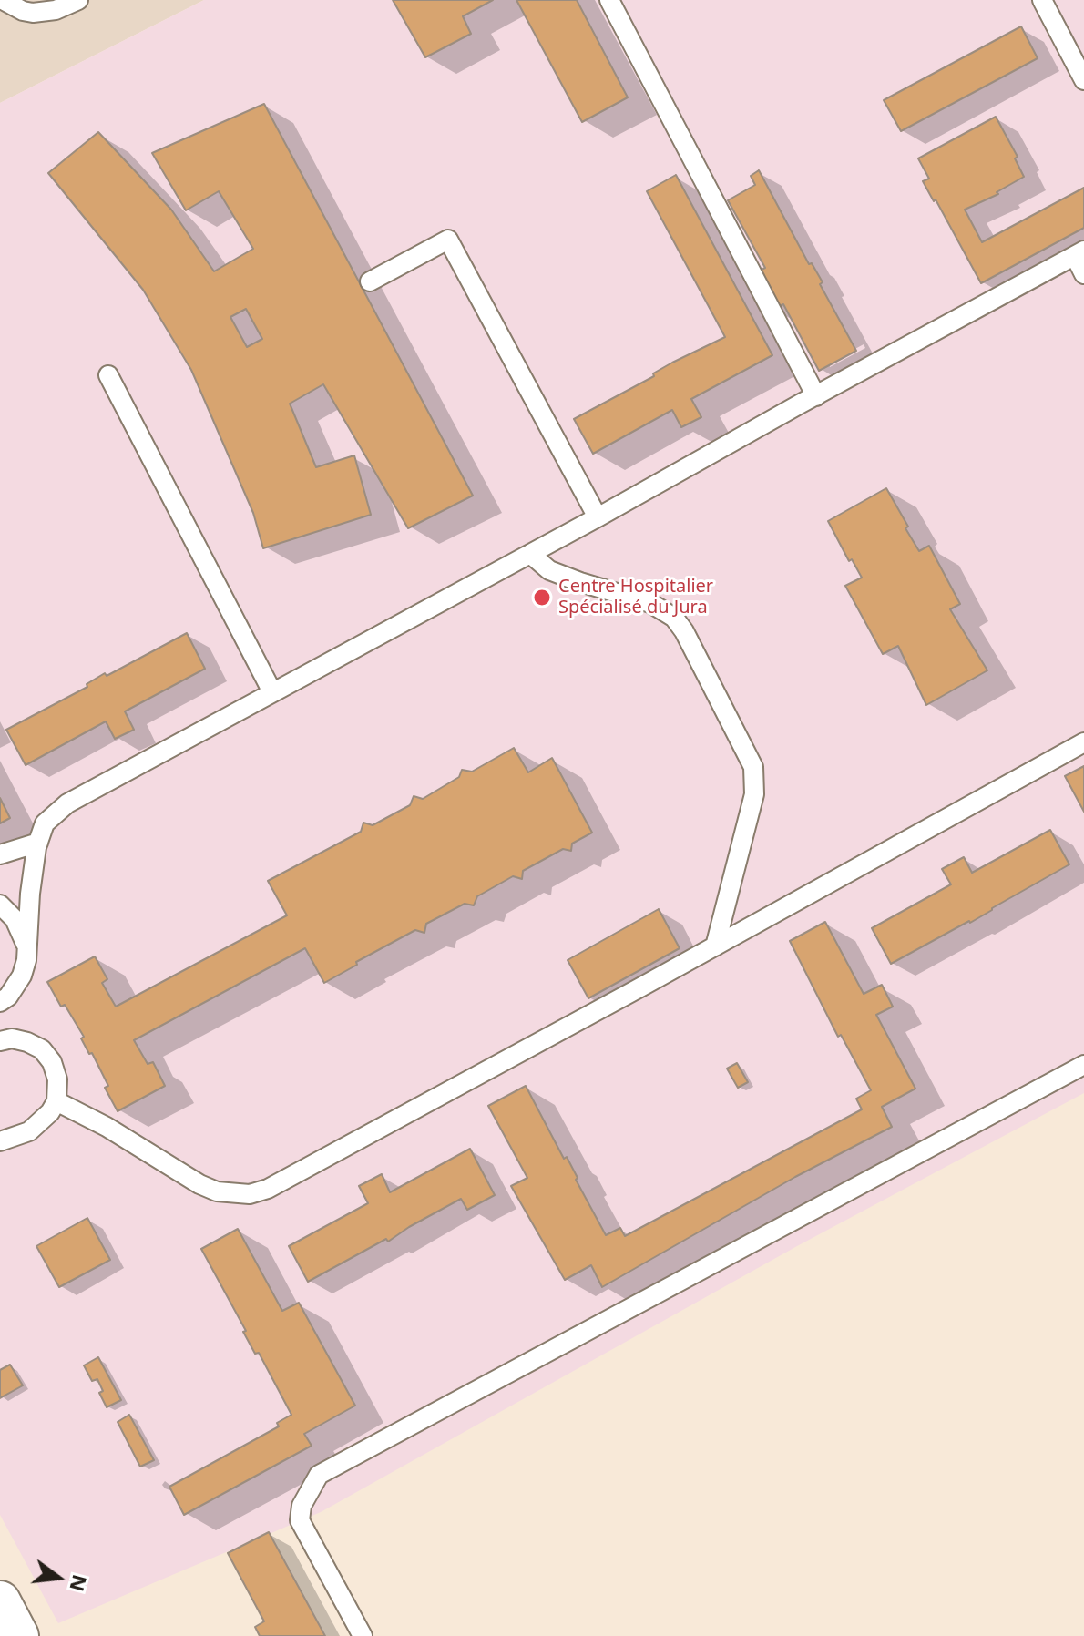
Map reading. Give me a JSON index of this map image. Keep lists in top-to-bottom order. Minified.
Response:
{"places":["Centre Hospitalier Spécialisé du Jura"],"north":"right"}
